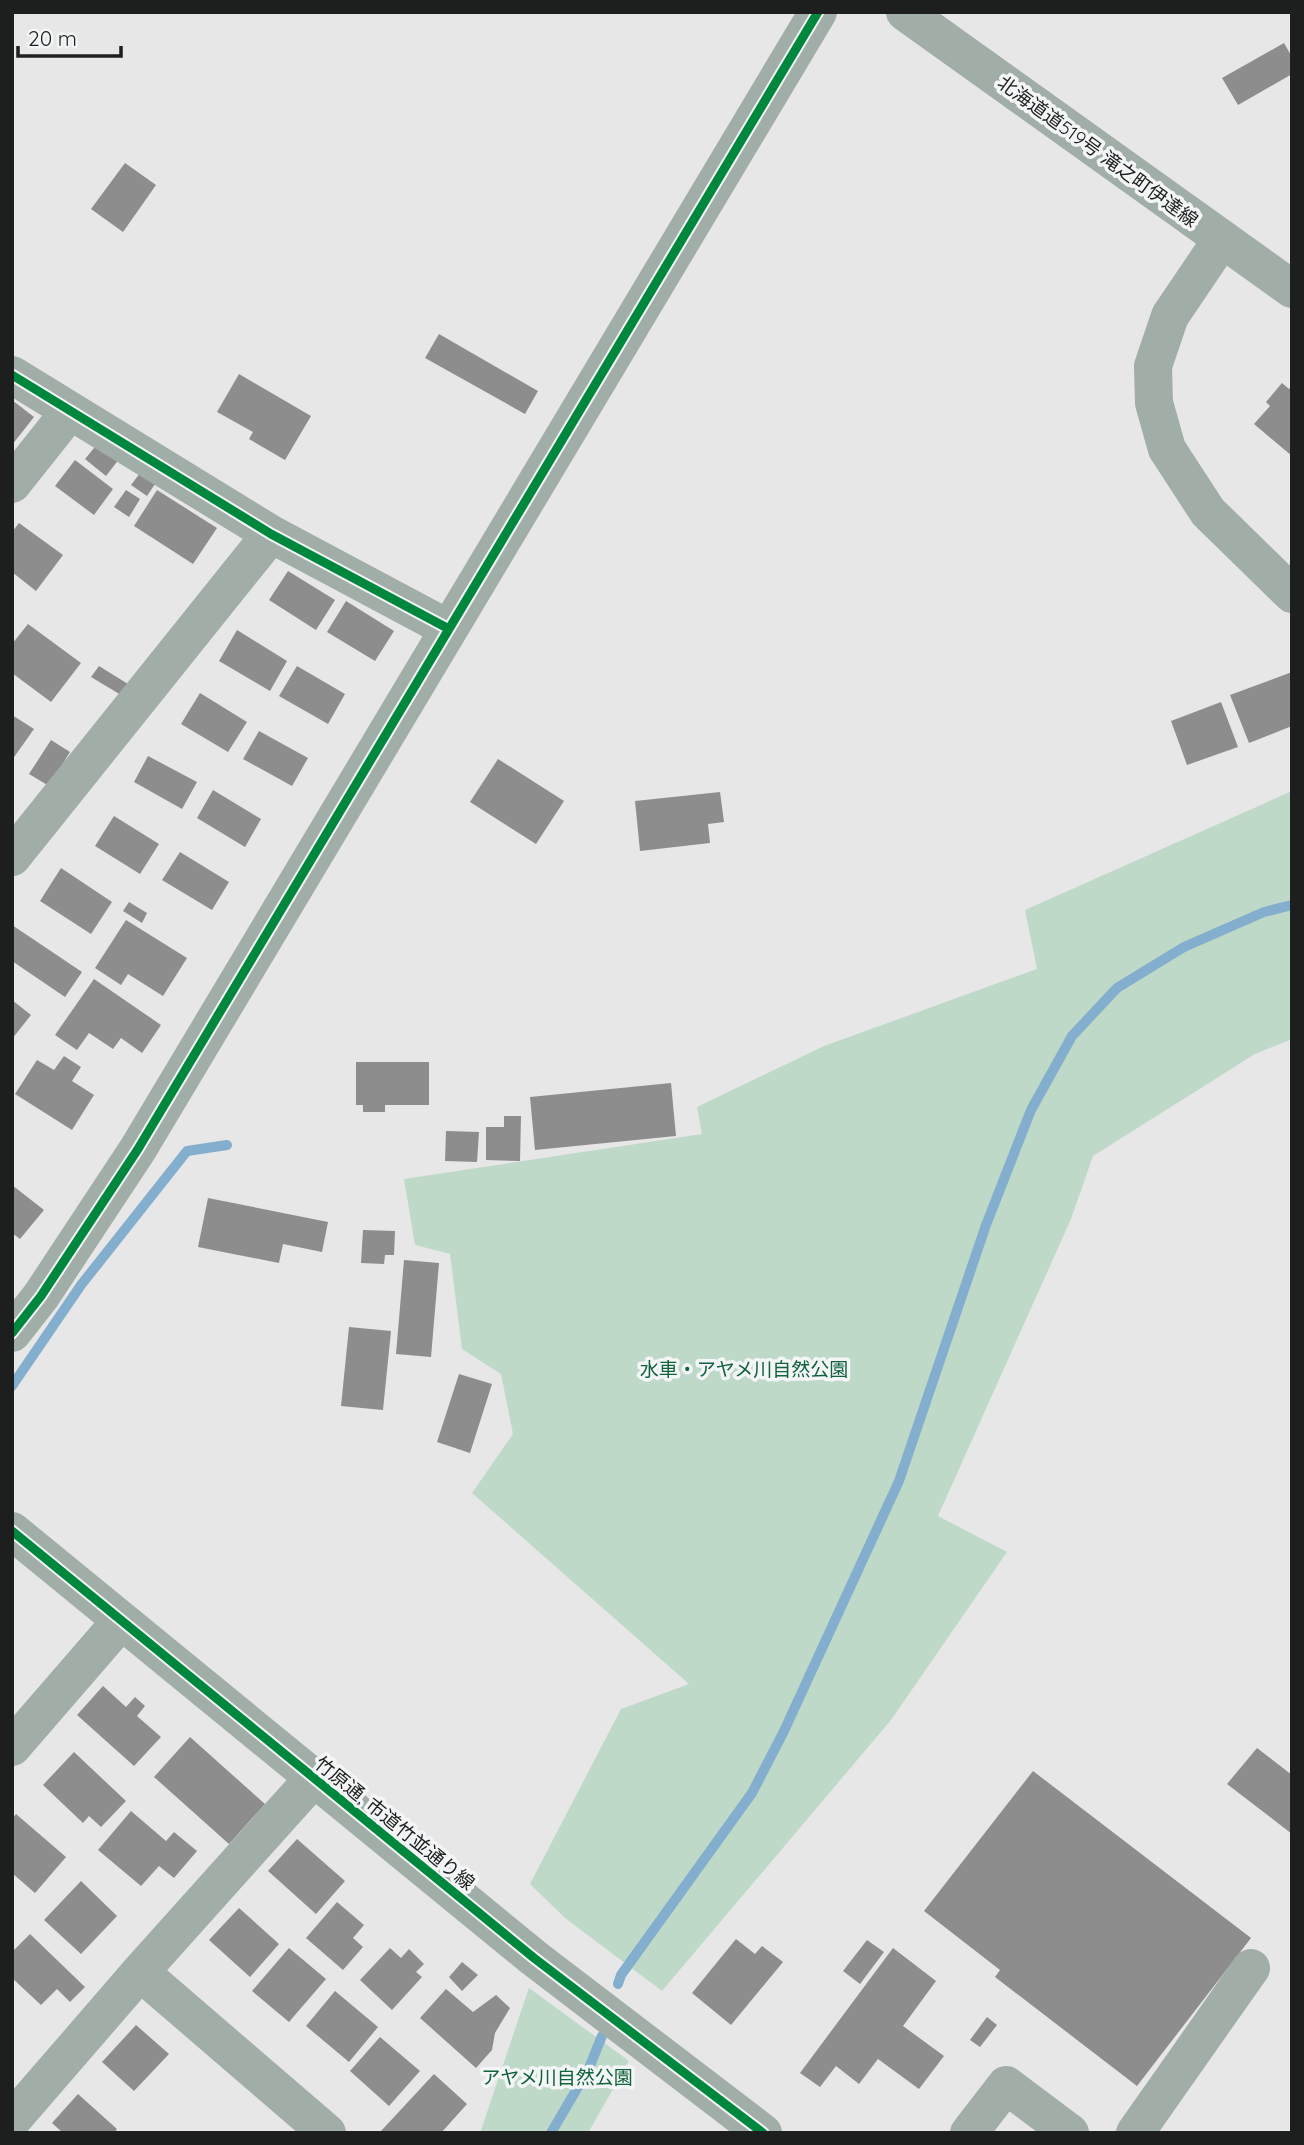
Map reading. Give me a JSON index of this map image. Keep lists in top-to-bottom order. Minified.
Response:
{"streets":{"main road":["北海道道519号 滝之町伊達線"],"street":["竹原通, 市道竹並通り線"]},"parks":["水車・アヤメ川自然公園","アヤメ川自然公園"],"scale_bar":"20 m"}
